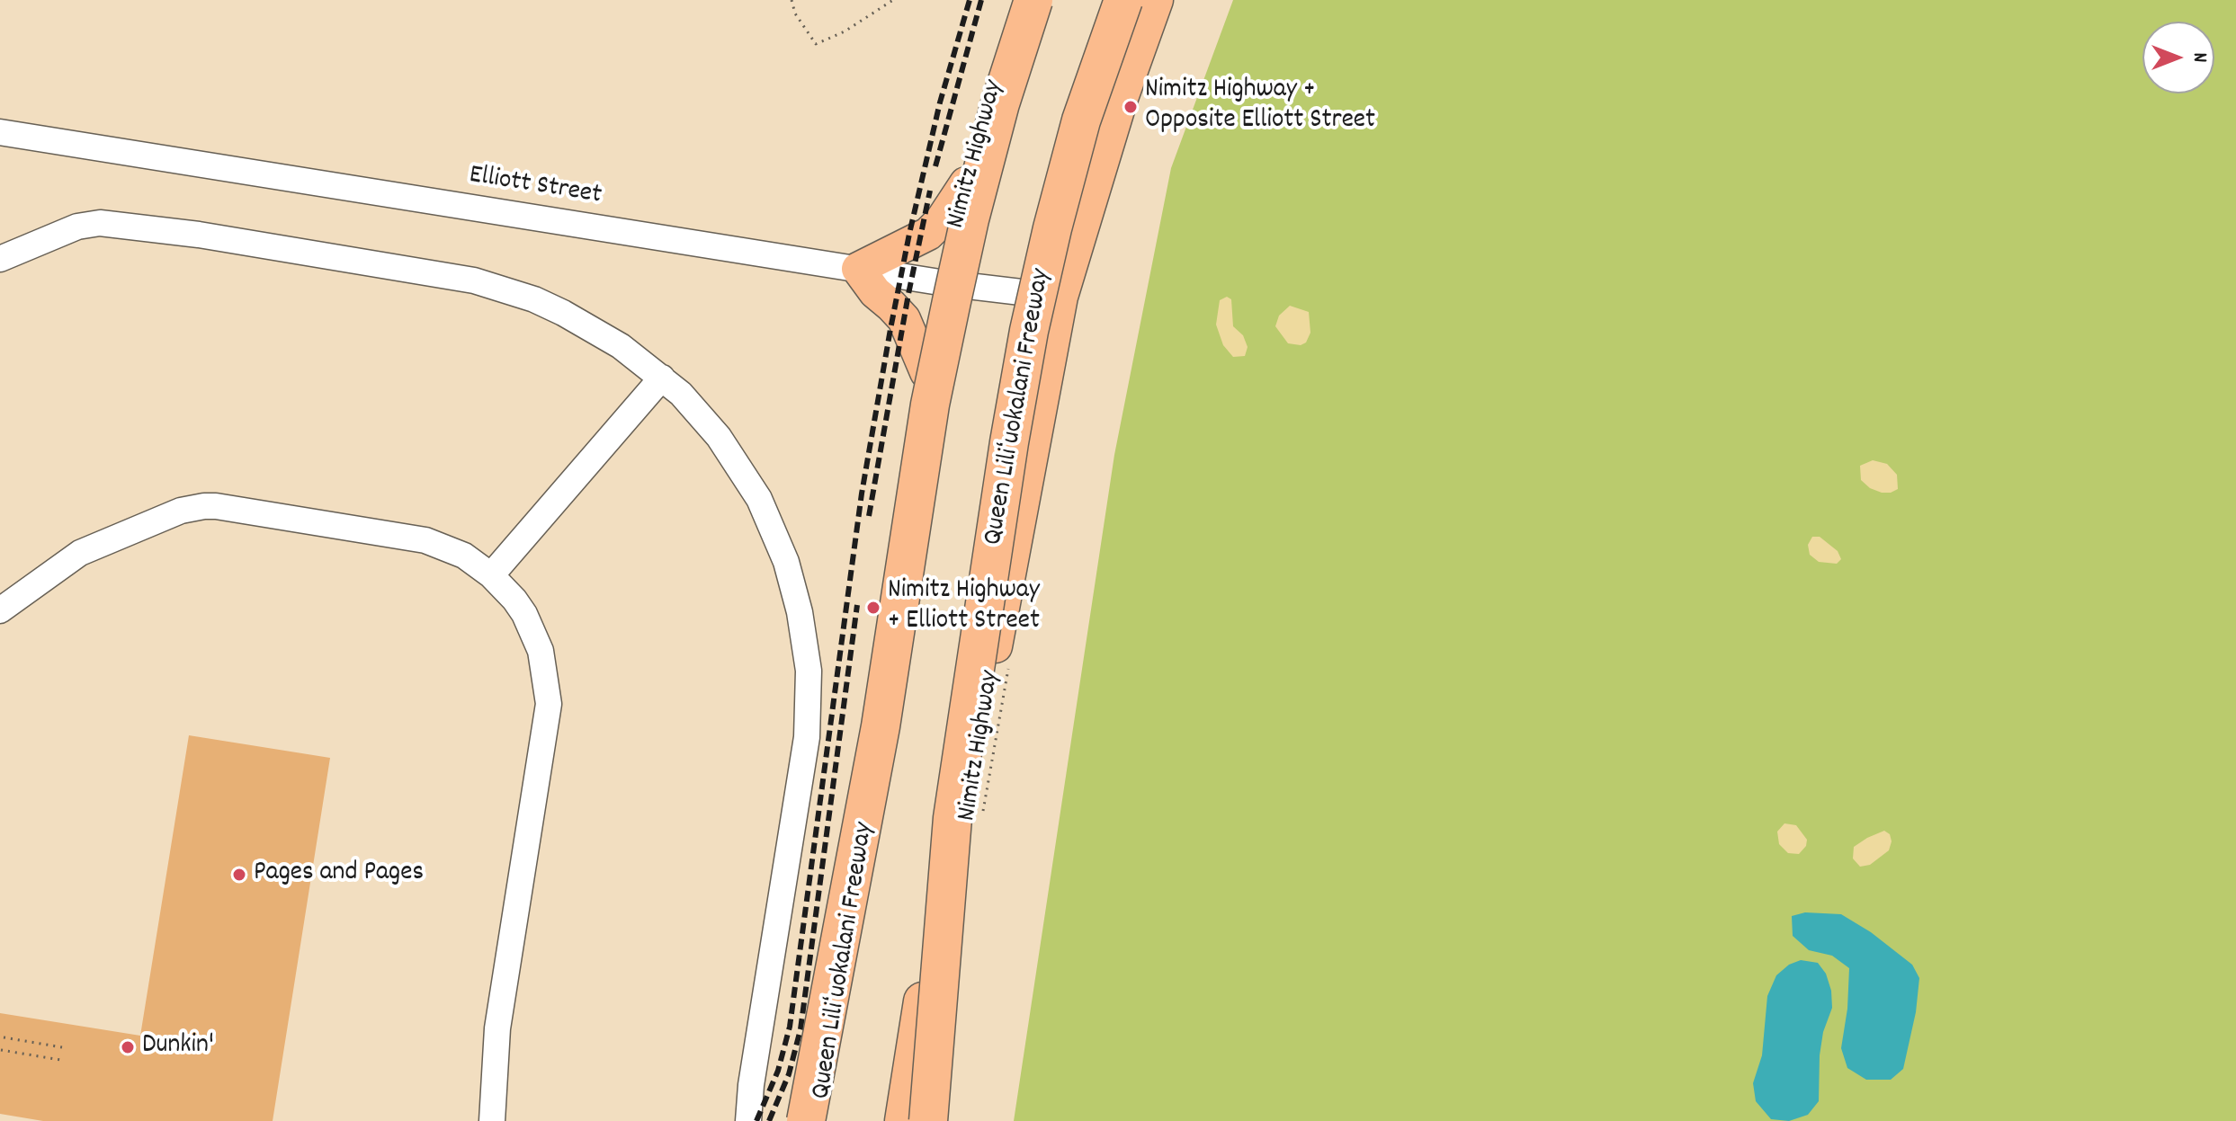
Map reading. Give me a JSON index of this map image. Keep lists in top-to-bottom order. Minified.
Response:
{"streets":{"highway":["Queen Liliʻuokalani Freeway"],"main road":["Nimitz Highway"],"street":["Elliott Street"]},"crossings":[["Nimitz Highway","Elliott Street"]],"places":["Nimitz Highway + Opposite Elliott Street","Nimitz Highway + Elliott Street","Pages and Pages","Dunkin'"],"north":"right"}
